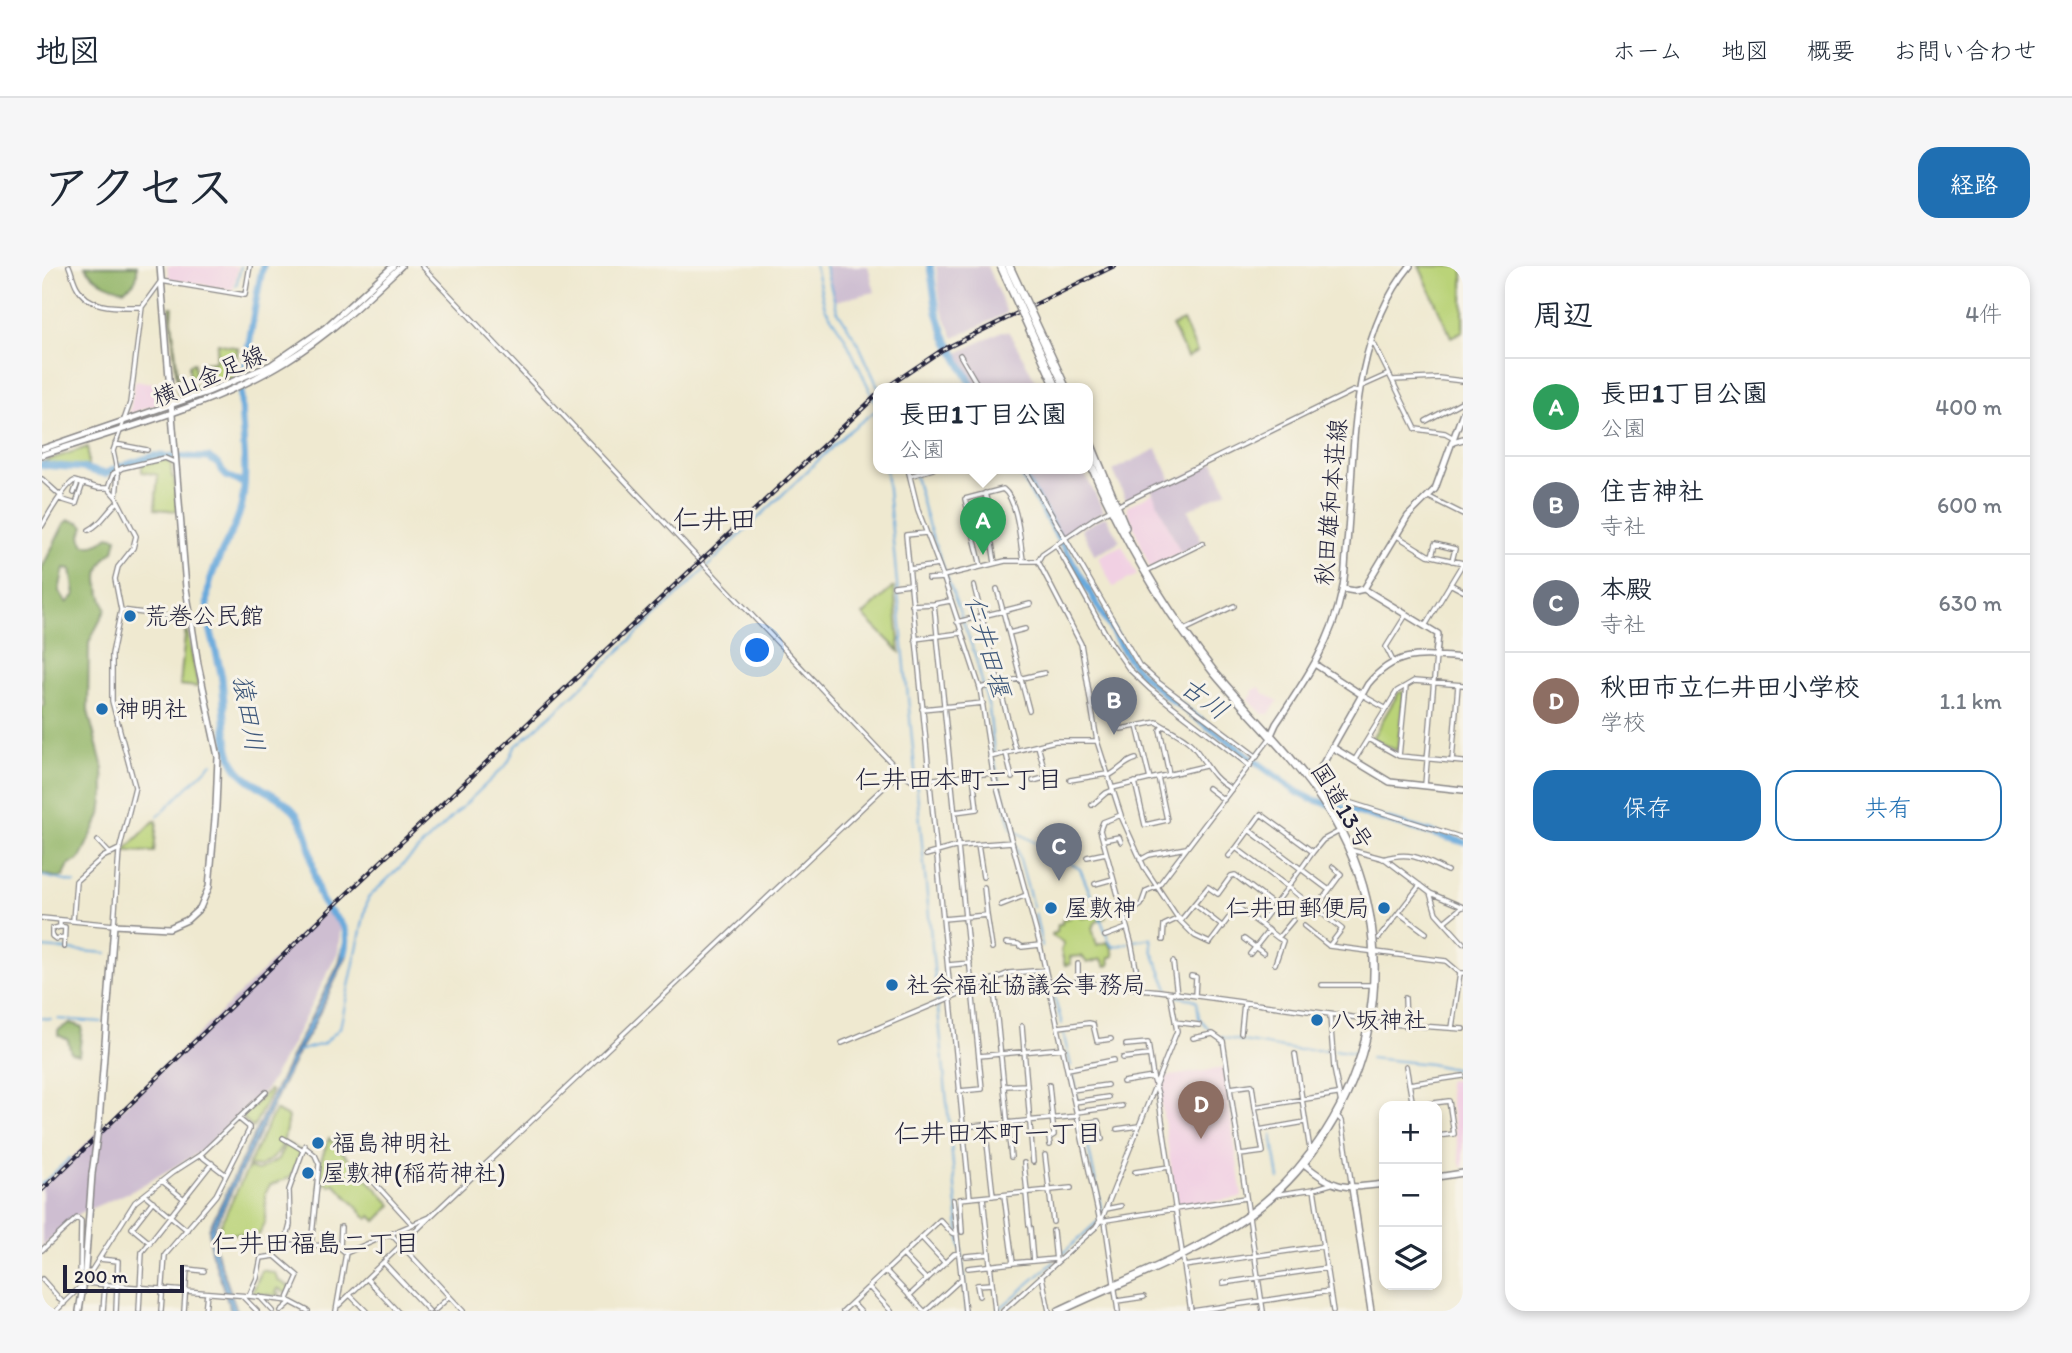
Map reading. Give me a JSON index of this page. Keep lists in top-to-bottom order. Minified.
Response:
{"streets":{"highway":["国道13号"],"street":["横山金足線","秋田雄和本荘線"]},"crossings":[["秋田雄和本荘線","国道13号"]],"districts":["仁井田","仁井田本町二丁目","仁井田本町一丁目","仁井田福島二丁目"],"water":["仁井田堰","古川","猿田川"],"places":["荒巻公民館","神明社","屋敷神","仁井田郵便局","社会福祉協議会事務局","八坂神社","福島神明社","屋敷神(稲荷神社)"],"scale_bar":"200 m","page":{"header":"地図","nav":["ホーム","地図","概要","お問い合わせ"],"title":"アクセス","buttons":["経路",["保存","共有"]],"heading":["周辺","4件"],"list":[{"mark":"A","name":"長田1丁目公園","note":"公園","value":"400 m"},{"mark":"B","name":"住吉神社","note":"寺社","value":"600 m"},{"mark":"C","name":"本殿","note":"寺社","value":"630 m"},{"mark":"D","name":"秋田市立仁井田小学校","note":"学校","value":"1.1 km"}],"popup":["長田1丁目公園","公園"],"pins":["A","B","C","D"],"map_buttons":["+","−"],"scale":"200 m"}}
